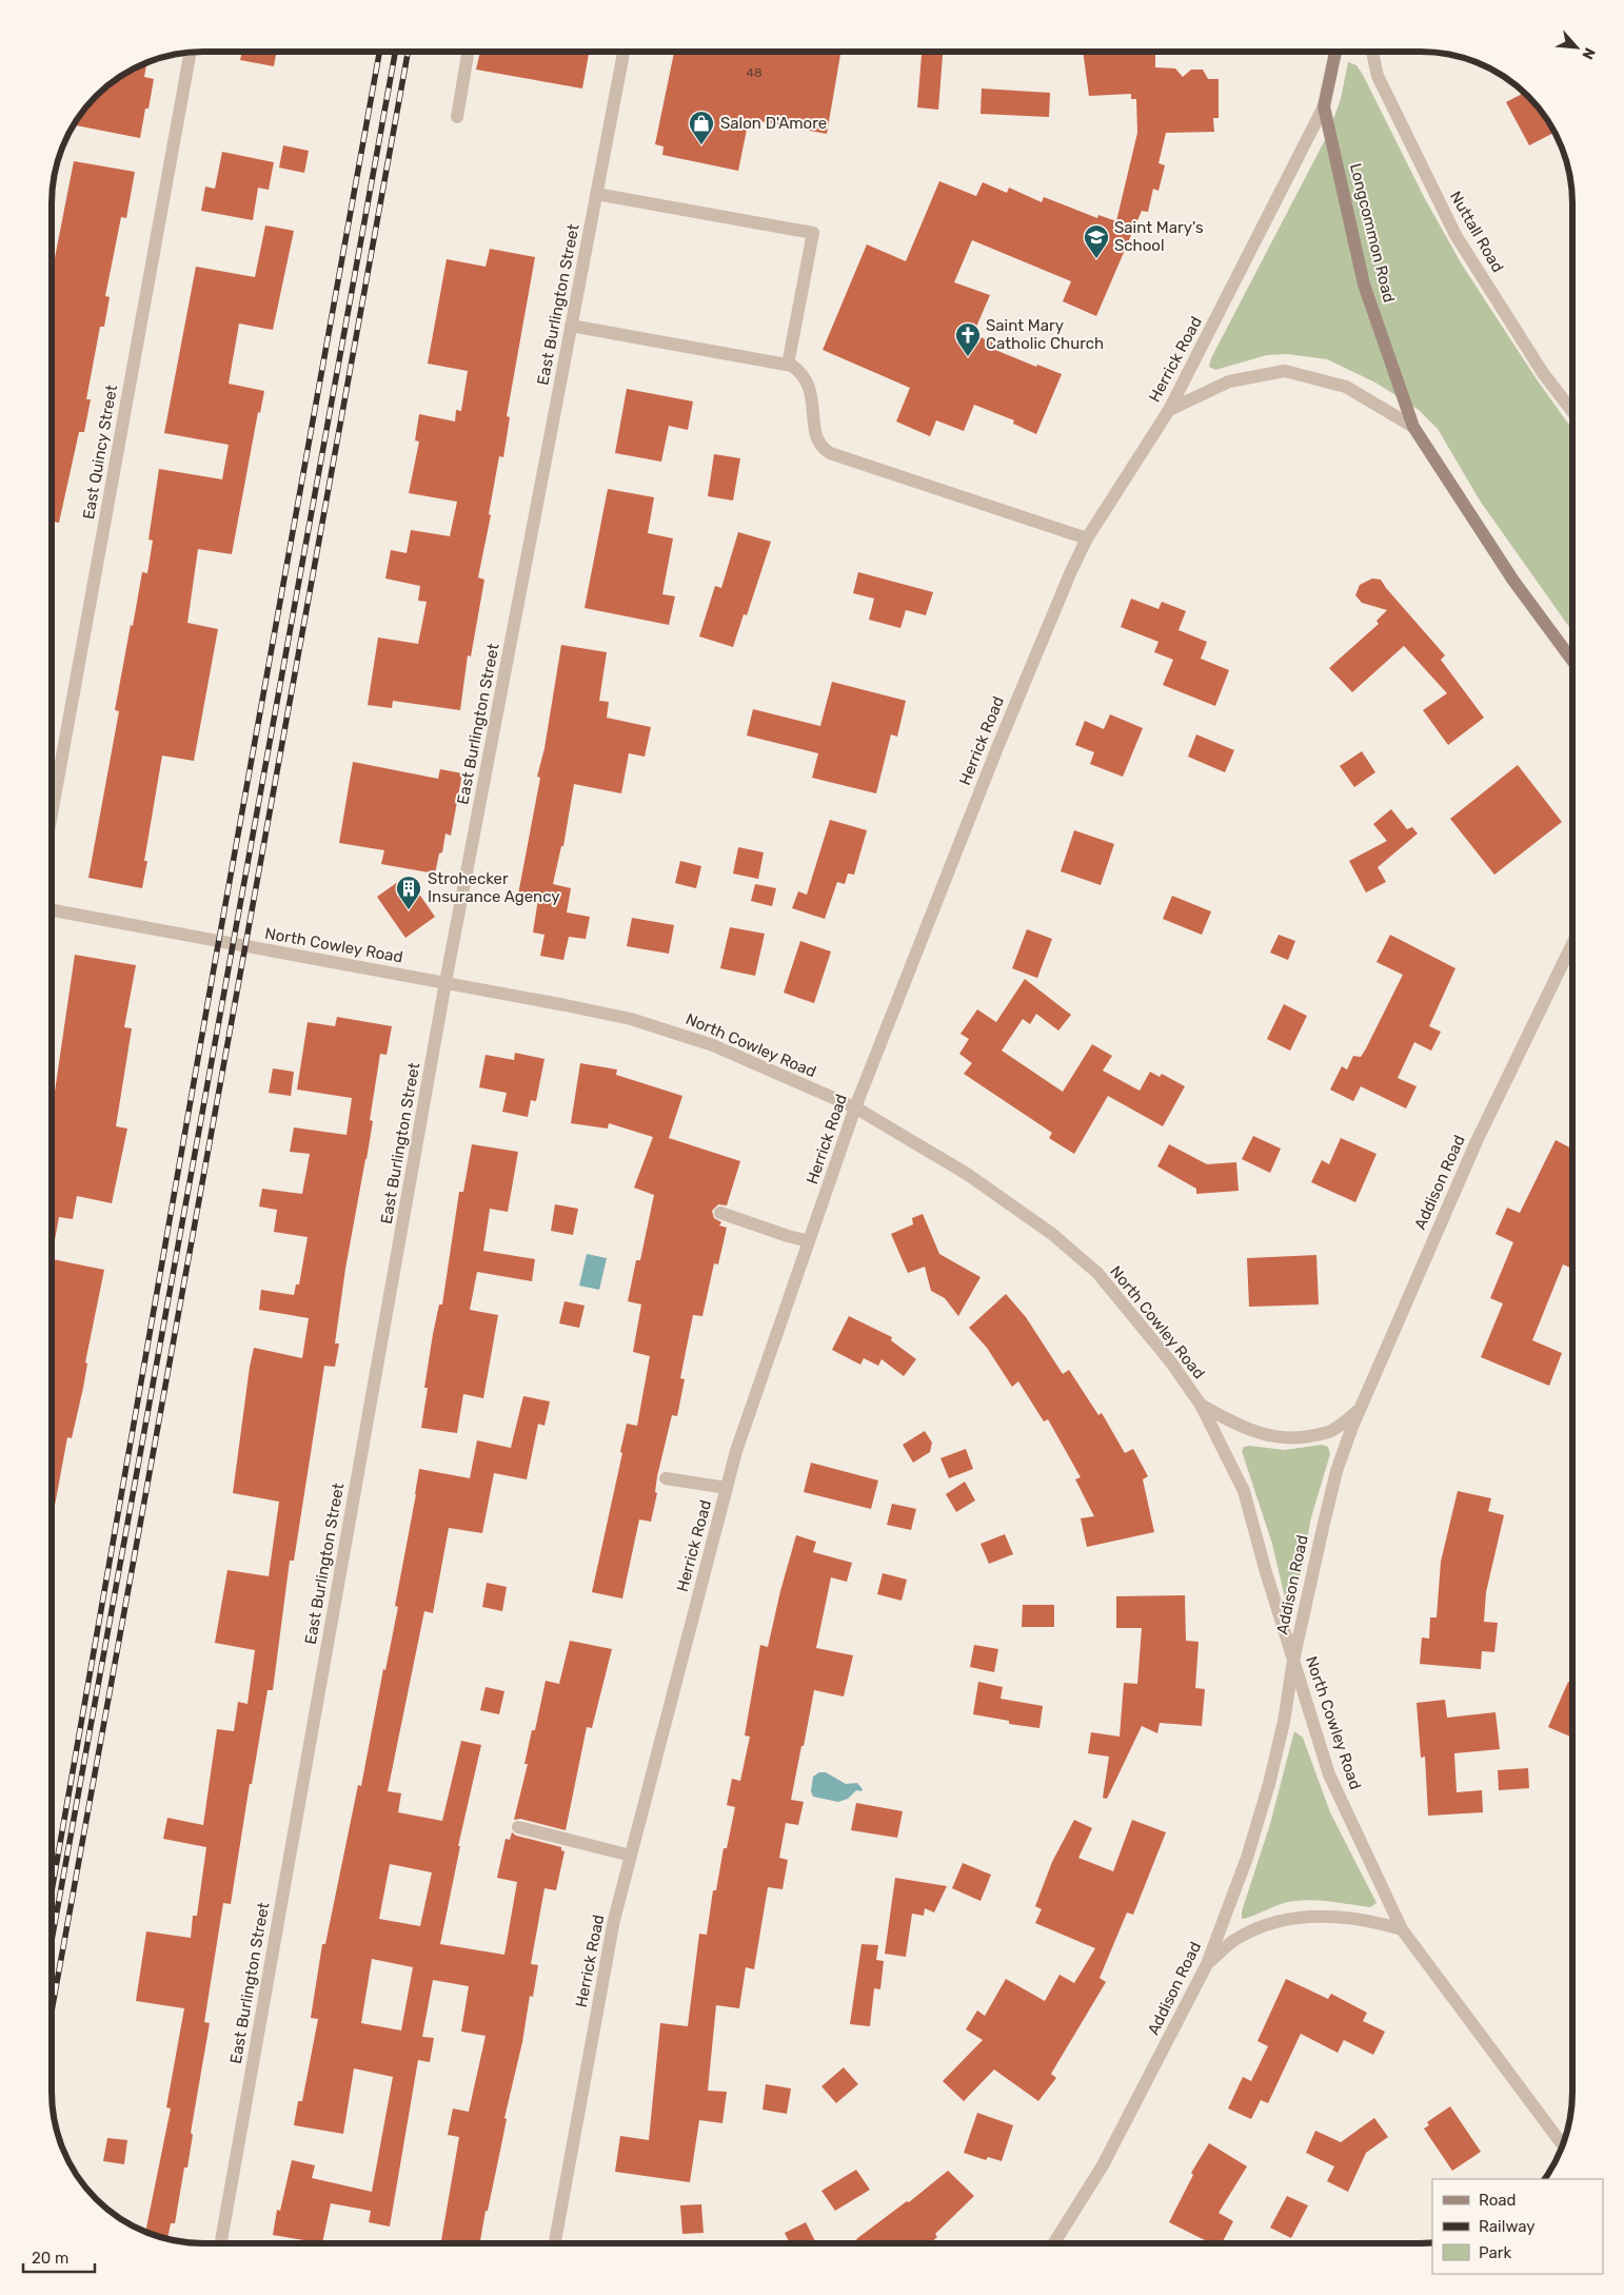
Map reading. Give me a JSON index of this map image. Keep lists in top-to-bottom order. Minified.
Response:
{"streets":{"street":["Nuttall Road","Longcommon Road","East Burlington Street","Herrick Road","East Quincy Street","North Cowley Road","Addison Road"]},"crossings":[["Longcommon Road","Herrick Road"],["East Burlington Street","North Cowley Road"],["Herrick Road","North Cowley Road"],["North Cowley Road","Addison Road"]],"places":{"shop":["Salon D'Amore"],"school or university":["Saint Mary's School"],"church":["Saint Mary Catholic Church"],"building":["Strohecker Insurance Agency"]},"house_numbers":["48"],"legend":["Road","Railway","Park"],"scale_bar":"20 m","north":"bottom right"}
